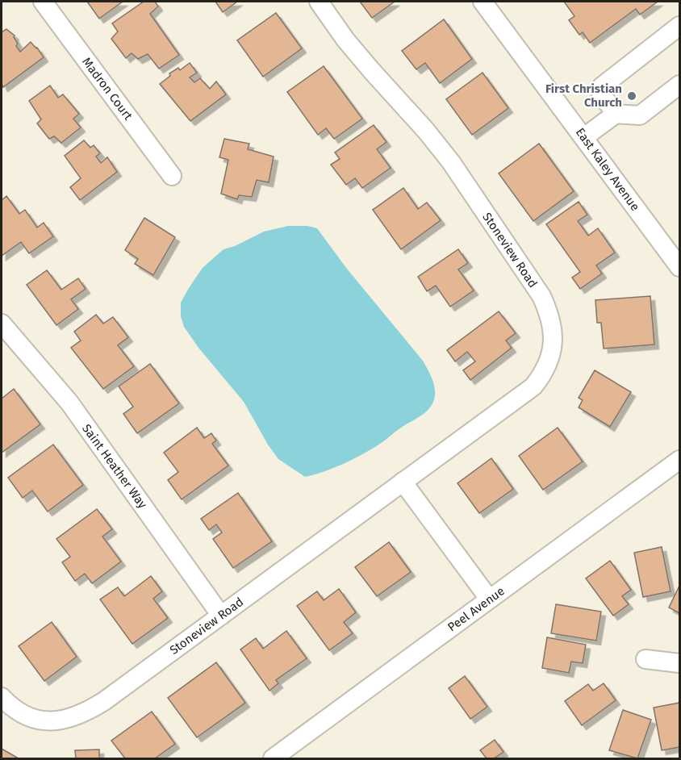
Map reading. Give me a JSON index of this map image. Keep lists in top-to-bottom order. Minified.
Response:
{"streets":{"street":["Madron Court","East Kaley Avenue","Stoneview Road","Saint Heather Way","Peel Avenue"]},"crossings":[["Stoneview Road","Saint Heather Way"]],"places":["First Christian Church"]}
